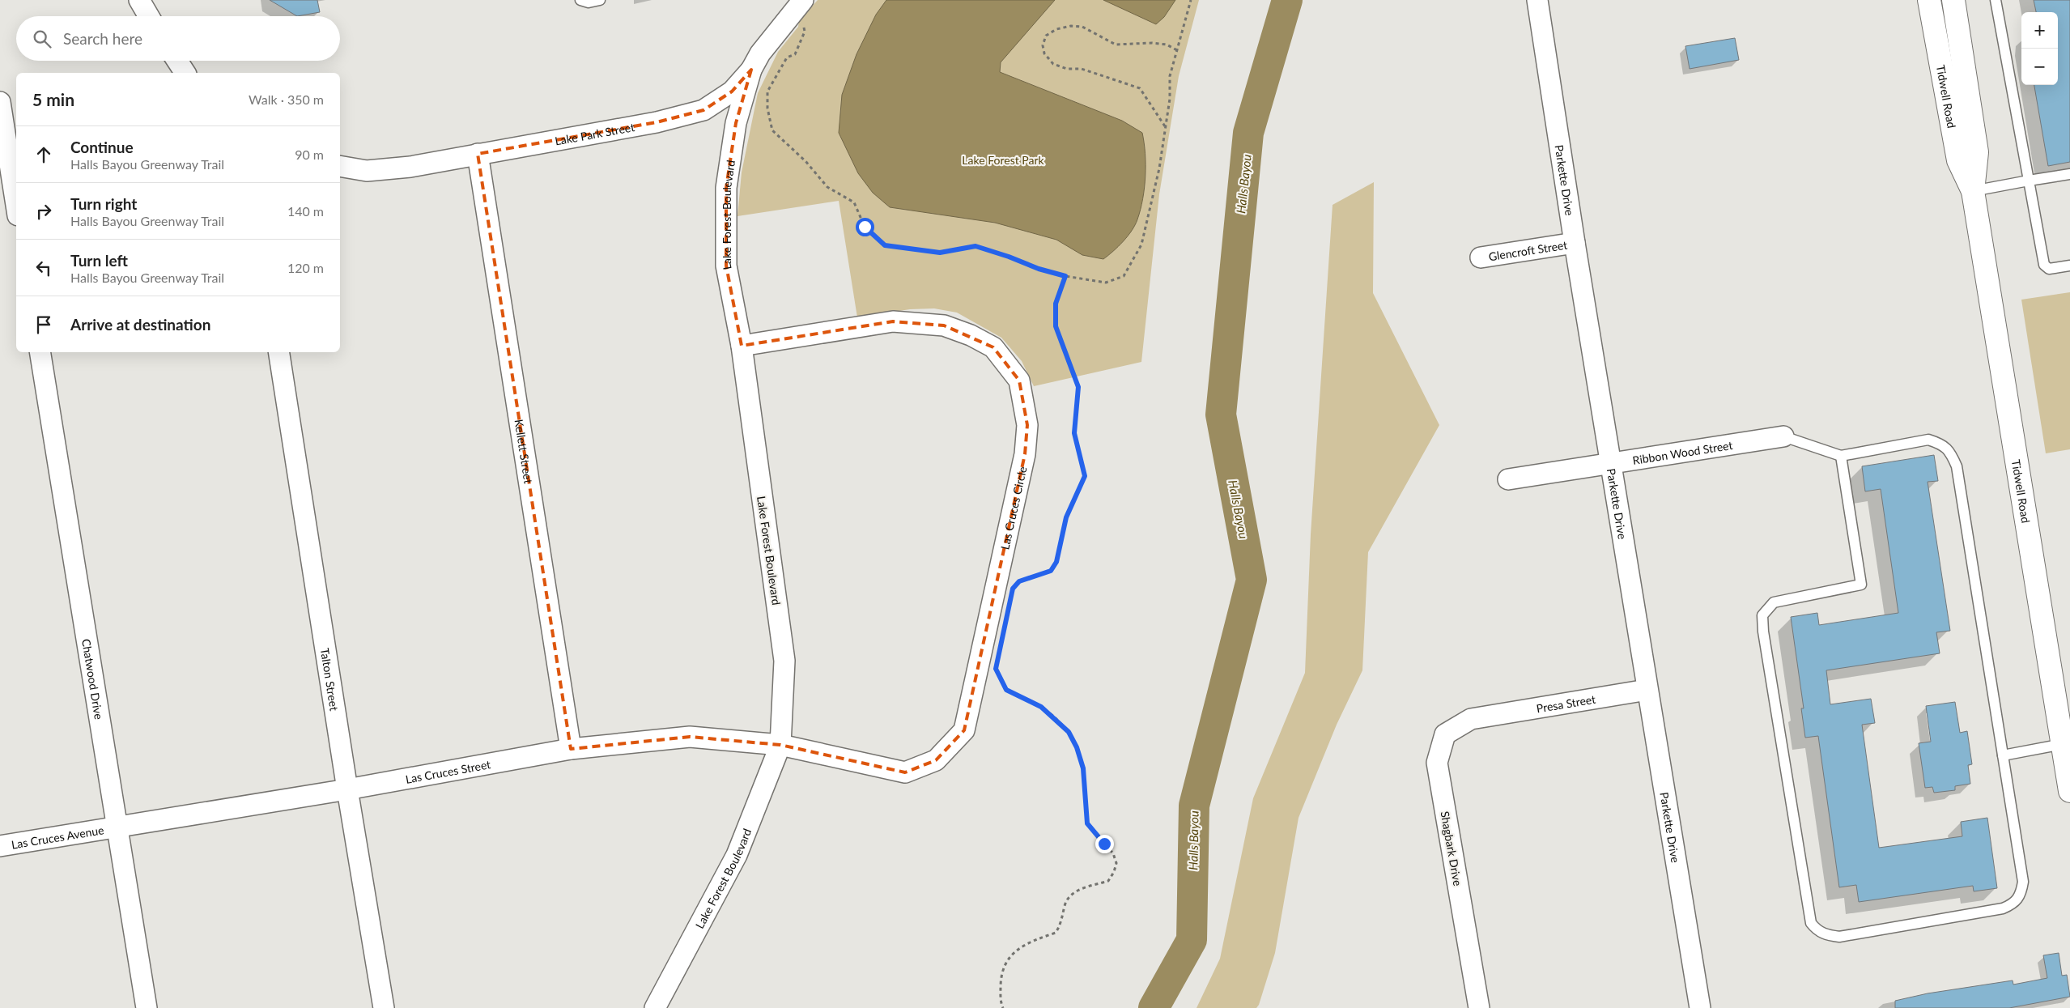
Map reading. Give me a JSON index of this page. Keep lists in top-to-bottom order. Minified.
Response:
{"streets":{"main road":["Tidwell Road"],"street":["Lake Park Street","Parkette Drive","Lake Forest Boulevard","Glencroft Street","Kellett Street","Ribbon Wood Street","Las Cruces Circle","Chatwood Drive","Talton Street","Presa Street","Las Cruces Street","Las Cruces Avenue","Shagbark Drive"]},"crossings":[["Lake Park Street","Lake Forest Boulevard"],["Lake Park Street","Kellett Street"],["Parkette Drive","Glencroft Street"],["Parkette Drive","Ribbon Wood Street"],["Parkette Drive","Presa Street"],["Lake Forest Boulevard","Las Cruces Circle"],["Lake Forest Boulevard","Las Cruces Street"],["Kellett Street","Las Cruces Street"],["Las Cruces Circle","Las Cruces Street"],["Chatwood Drive","Las Cruces Street"],["Chatwood Drive","Las Cruces Avenue"],["Talton Street","Las Cruces Street"],["Presa Street","Shagbark Drive"],["Las Cruces Street","Las Cruces Avenue"]],"water":["Halls Bayou"],"parks":["Lake Forest Park"],"page":{"map_buttons":["+","−"],"search":"Search here","heading":["5 min","Walk · 350 m"],"list":[["Continue","Halls Bayou Greenway Trail","90 m"],["Turn right","Halls Bayou Greenway Trail","140 m"],["Turn left","Halls Bayou Greenway Trail","120 m"],"Arrive at destination"]}}
